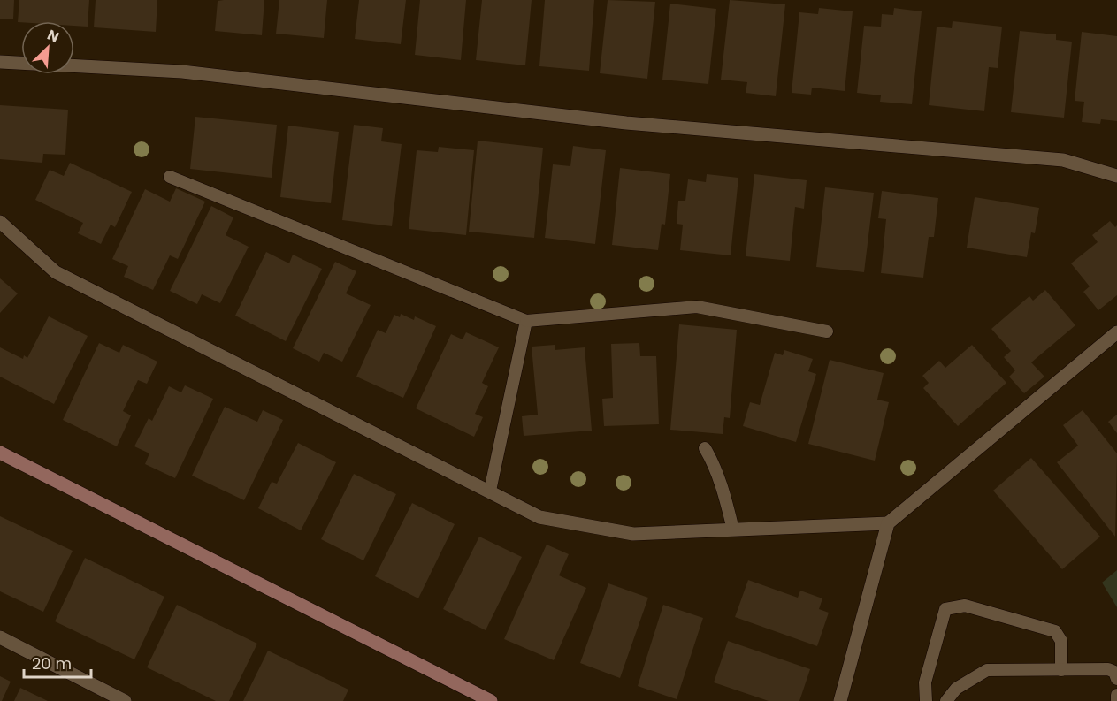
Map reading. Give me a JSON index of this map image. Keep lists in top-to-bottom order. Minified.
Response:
{"scale_bar":"20 m","north":"top right"}
